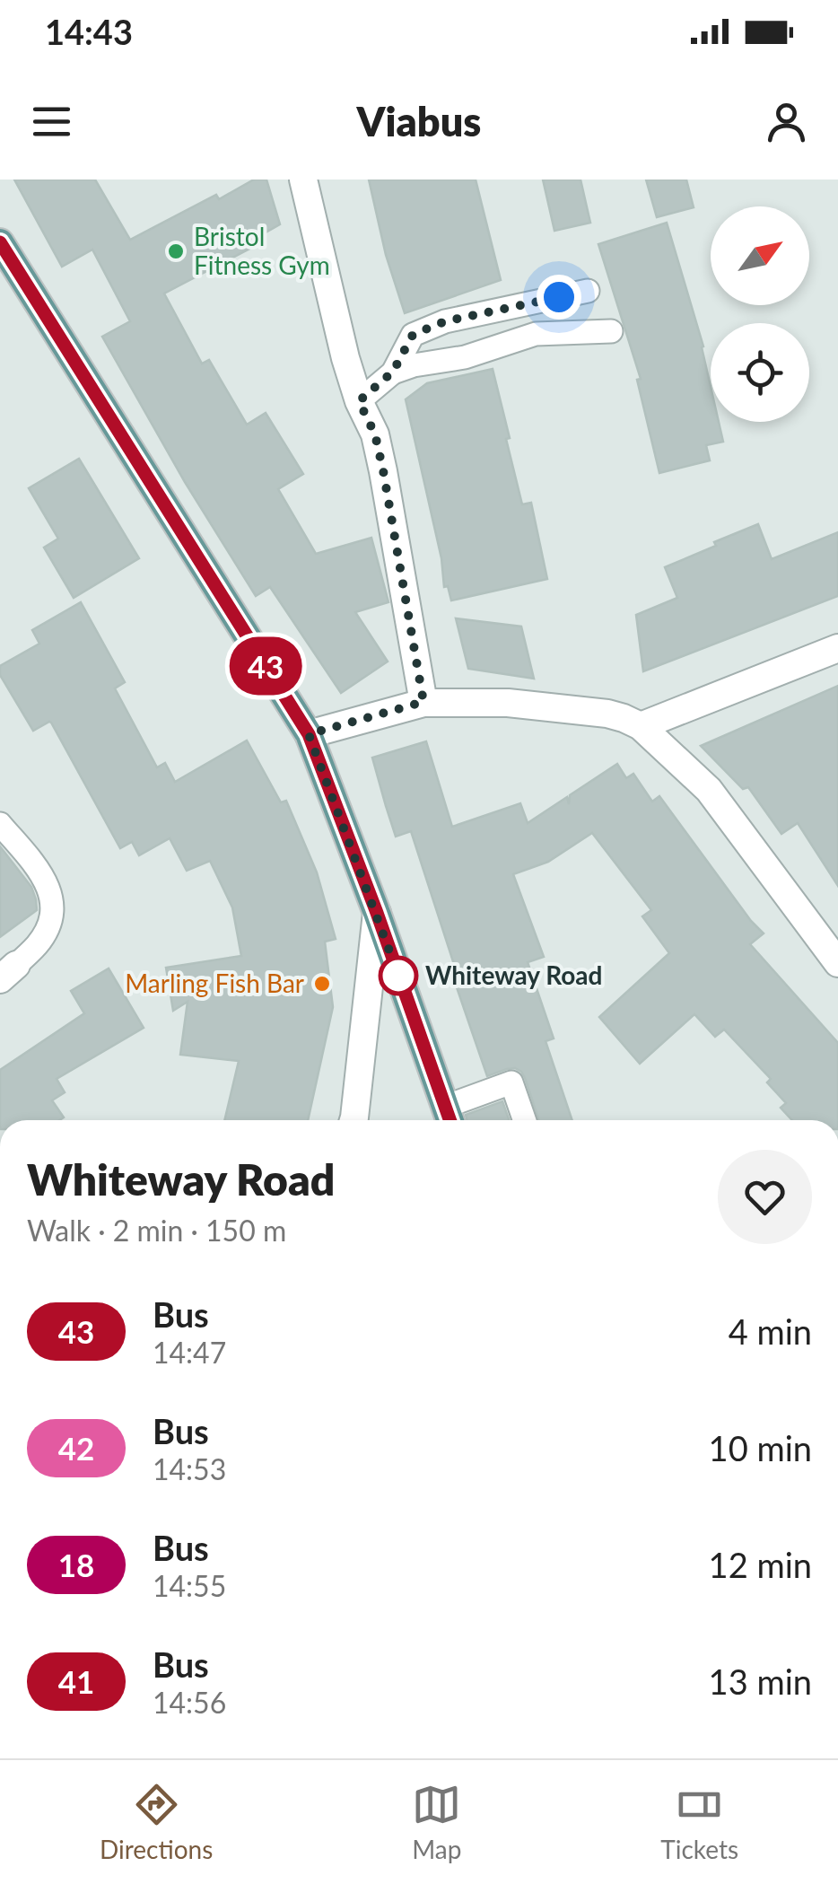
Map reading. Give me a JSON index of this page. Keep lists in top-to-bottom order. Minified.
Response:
{"places":["Bristol Fitness Gym","Whiteway Road","Marling Fish Bar"],"lines":["bus line 43"],"north":"top right","page":{"status":"14:43","header":"Viabus","on_map":"43","heading":["Whiteway Road","Walk · 2 min · 150 m"],"list":[{"mark":"43","name":"Bus","note":"14:47","value":"4 min"},{"mark":"42","name":"Bus","note":"14:53","value":"10 min"},{"mark":"18","name":"Bus","note":"14:55","value":"12 min"},{"mark":"41","name":"Bus","note":"14:56","value":"13 min"}],"tabs":["Directions","Map","Tickets"]}}
